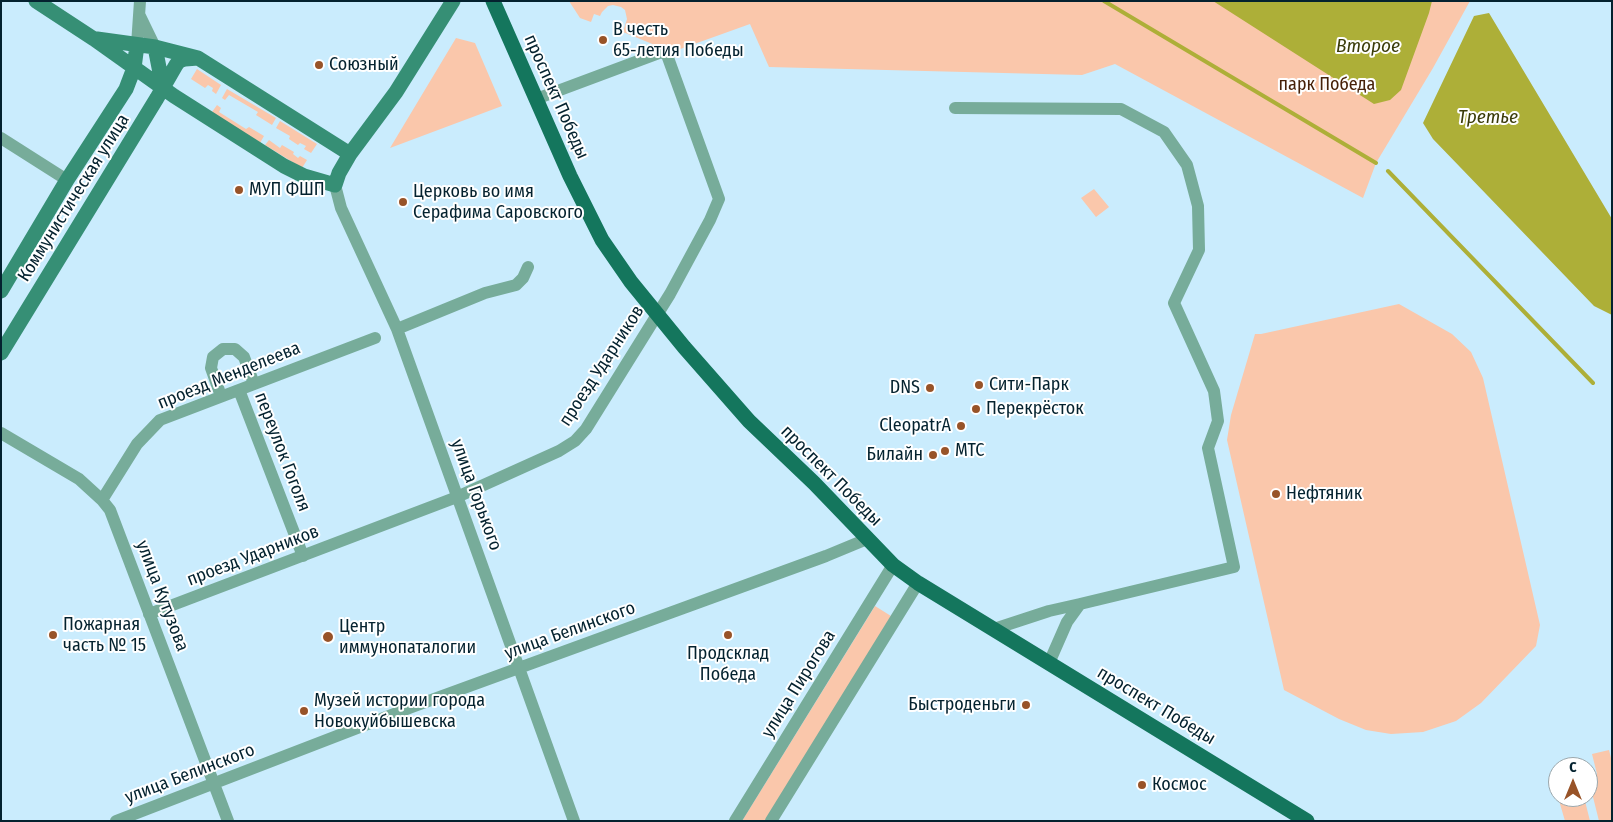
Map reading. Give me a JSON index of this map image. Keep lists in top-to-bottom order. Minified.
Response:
{"streets":{"main road":["проспект Победы","Коммунистическая улица"],"street":["проезд Ударников","проезд Менделеева","переулок Гоголя","улица Горького","улица Кутузова","улица Белинского","улица Пирогова"]},"crossings":[["проспект Победы","проезд Ударников"],["проспект Победы","улица Белинского"],["проспект Победы","улица Пирогова"],["проезд Ударников","переулок Гоголя"],["проезд Ударников","улица Горького"],["проезд Ударников","улица Кутузова"],["проезд Менделеева","переулок Гоголя"],["проезд Менделеева","улица Кутузова"],["улица Горького","улица Белинского"],["улица Кутузова","улица Белинского"]],"water":["Второе","Третье"],"parks":["парк Победa"],"places":["В честь 65-летия Победы","Союзный","МУП ФШП","Церковь во имя Серафима Саровского","Сити-Парк","DNS","Перекрёсток","CleopatrA","МТС","Билайн","Нефтяник","Пожарная часть № 15","Продсклад Победа","Центр иммунопаталогии","Быстроденьги","Музей истории города Новокуйбышевска","Космос"],"north":"top"}
